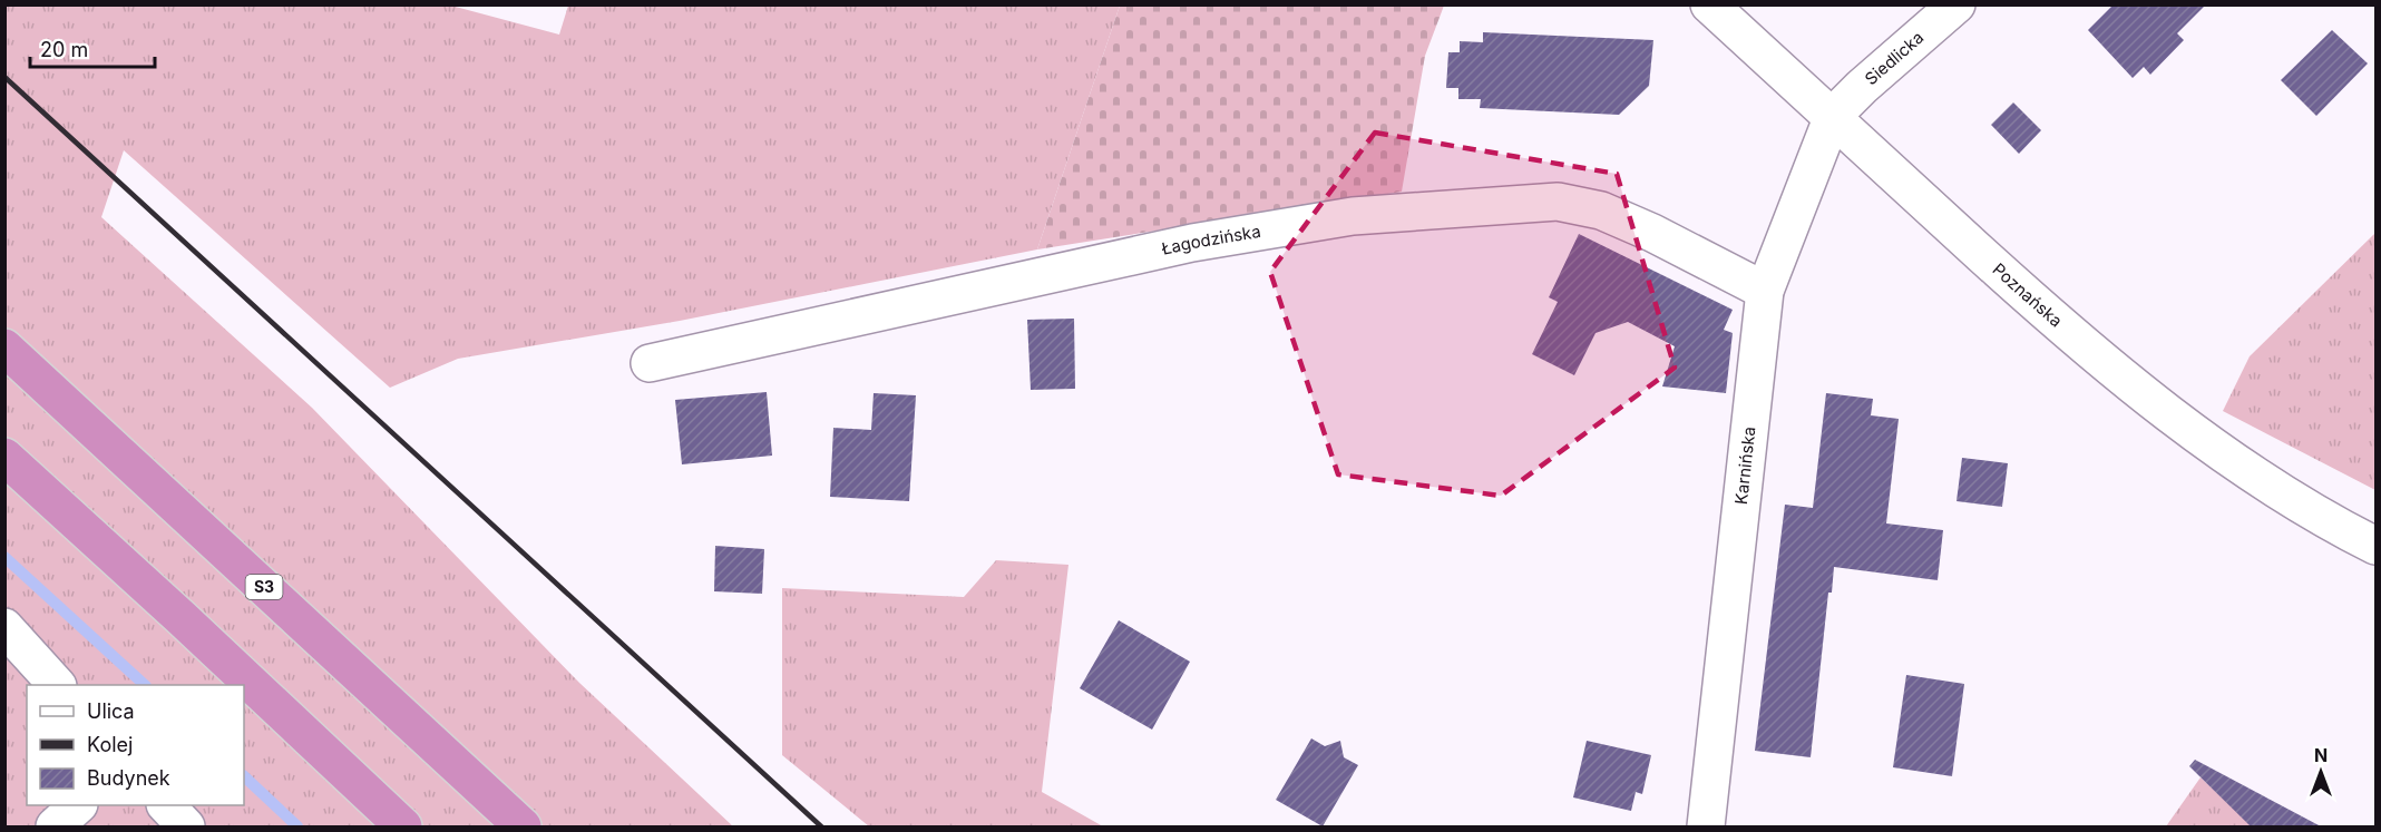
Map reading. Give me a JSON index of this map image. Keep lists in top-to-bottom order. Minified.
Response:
{"streets":{"highway":["S3"],"street":["Siedlicka","Łagodzińska","Poznańska","Karnińska"]},"crossings":[["Siedlicka","Poznańska"],["Siedlicka","Karnińska"],["Łagodzińska","Karnińska"],["Poznańska","Karnińska"]],"legend":["Ulica","Kolej","Budynek"],"scale_bar":"20 m","north":"top"}
